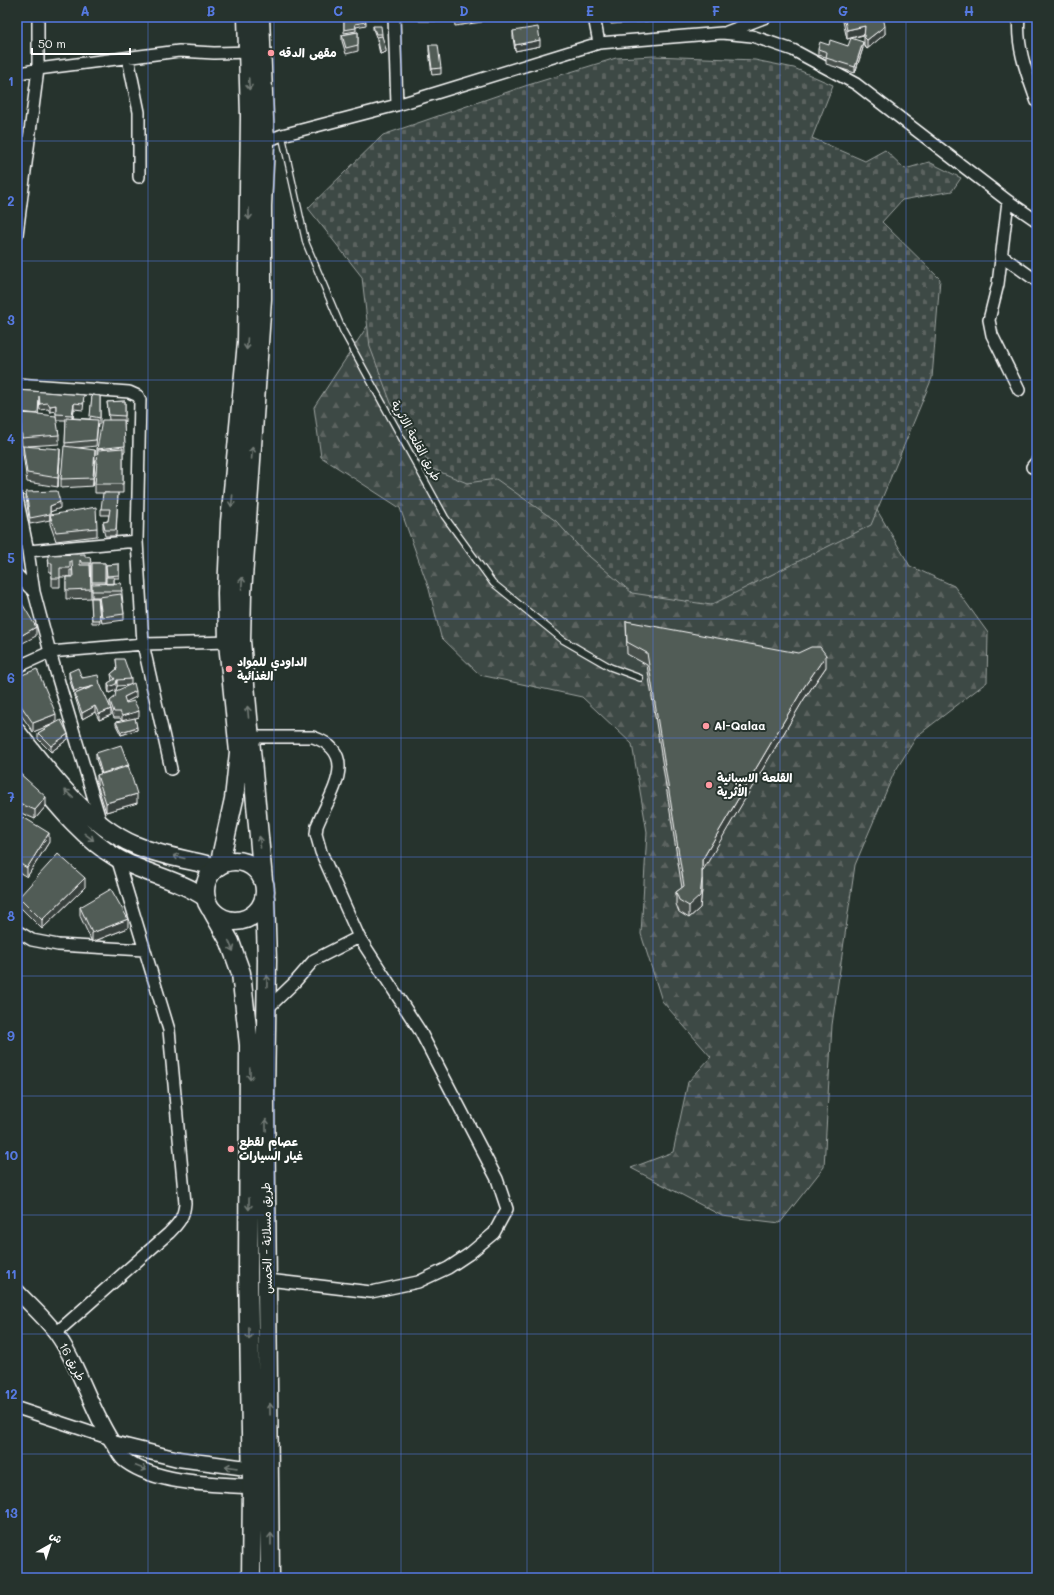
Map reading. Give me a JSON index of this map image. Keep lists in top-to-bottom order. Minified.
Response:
{"streets":{"highway":["طريق مسلاتة - الخمس"],"street":["طريق 16"],"lane":["طريق القلعة الاثرية"]},"crossings":[["طريق مسلاتة - الخمس","طريق 16"]],"places":["مقهى الدقه","الداودي للمواد الغذائية","Al-Qalaa","القلعة الاسبانية الأثرية","عصام لقطع غيار السيارات"],"scale_bar":"50 m","north":"top right","grid":{"columns":["A","B","C","D","E","F","G","H"],"rows":["1","2","3","4","5","6","7","8","9","10","11","12","13"]}}
